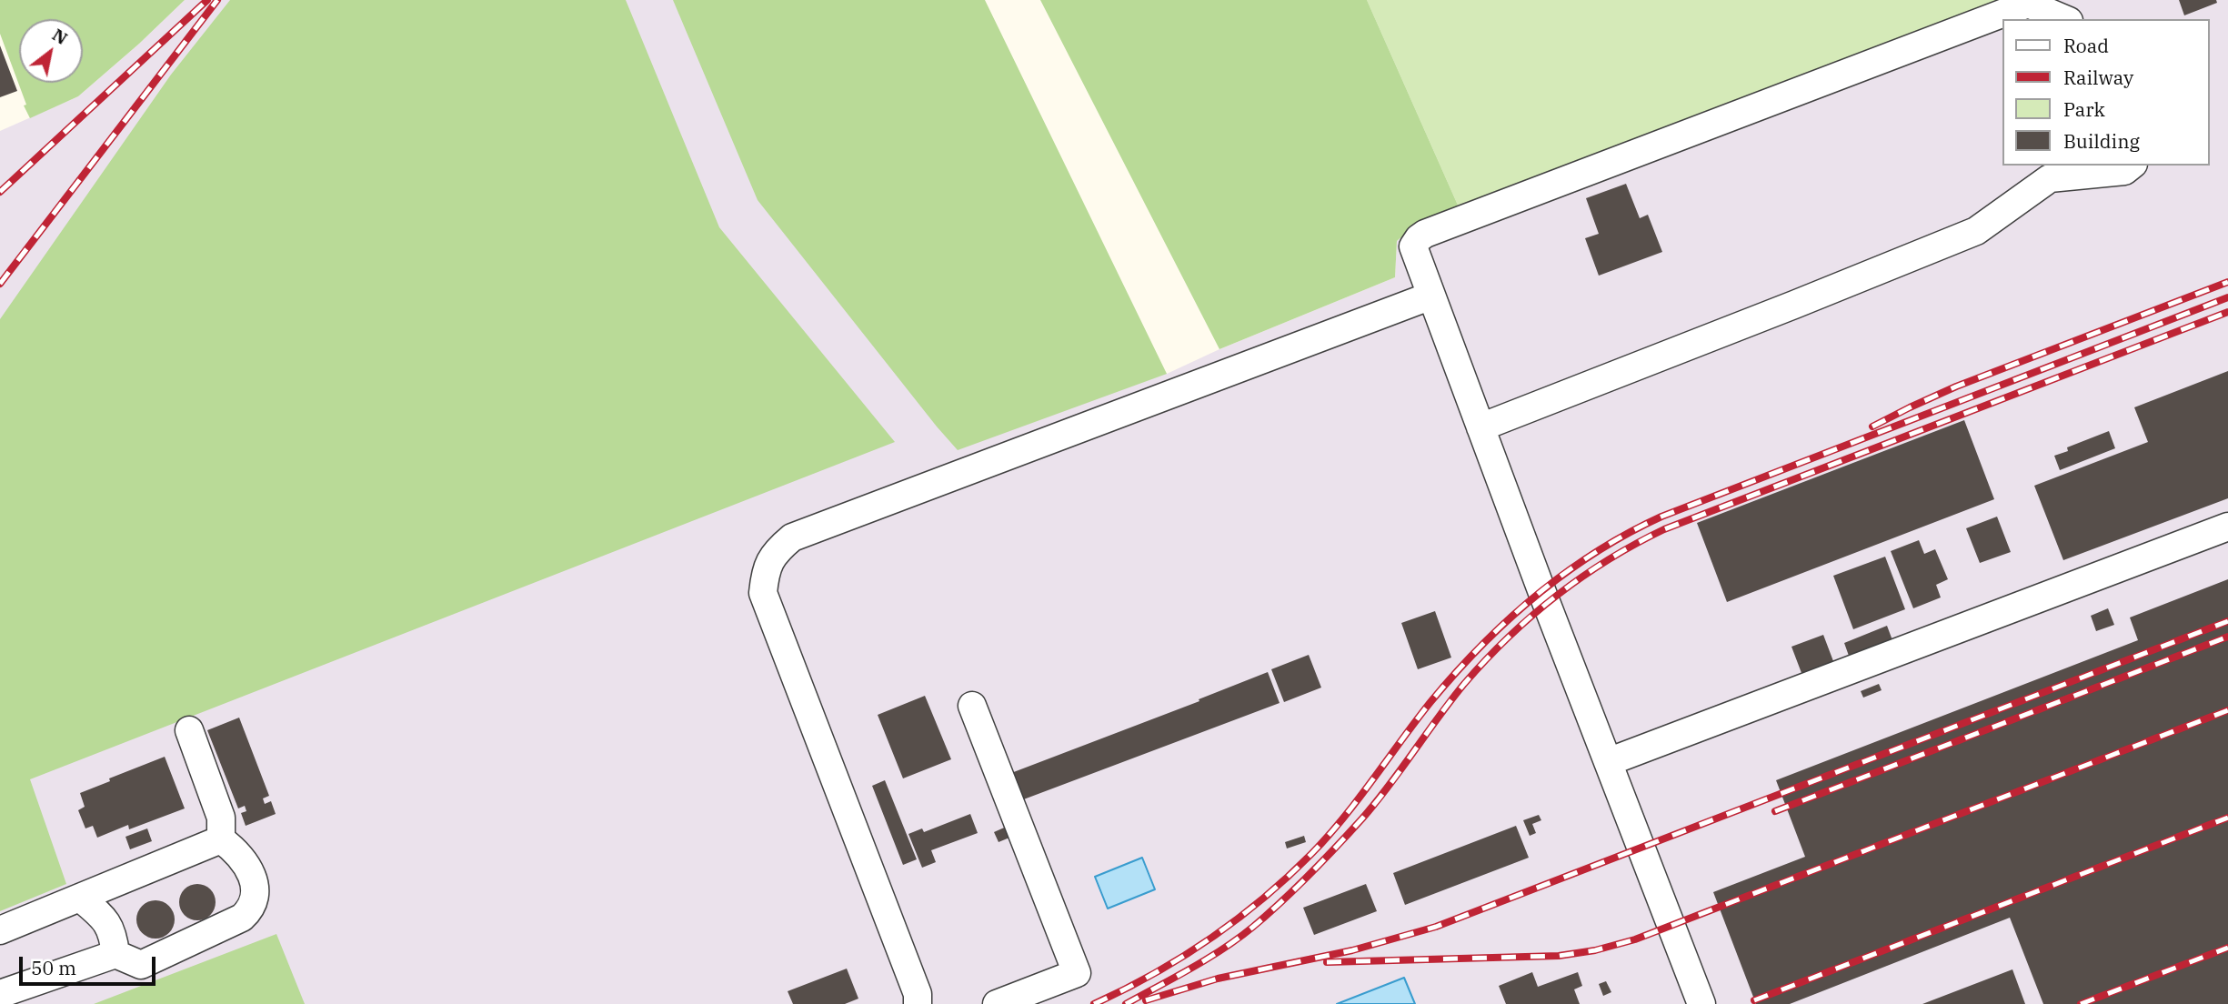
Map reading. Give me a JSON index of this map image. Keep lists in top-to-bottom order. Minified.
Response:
{"legend":["Road","Railway","Park","Building"],"scale_bar":"50 m","north":"top right"}
